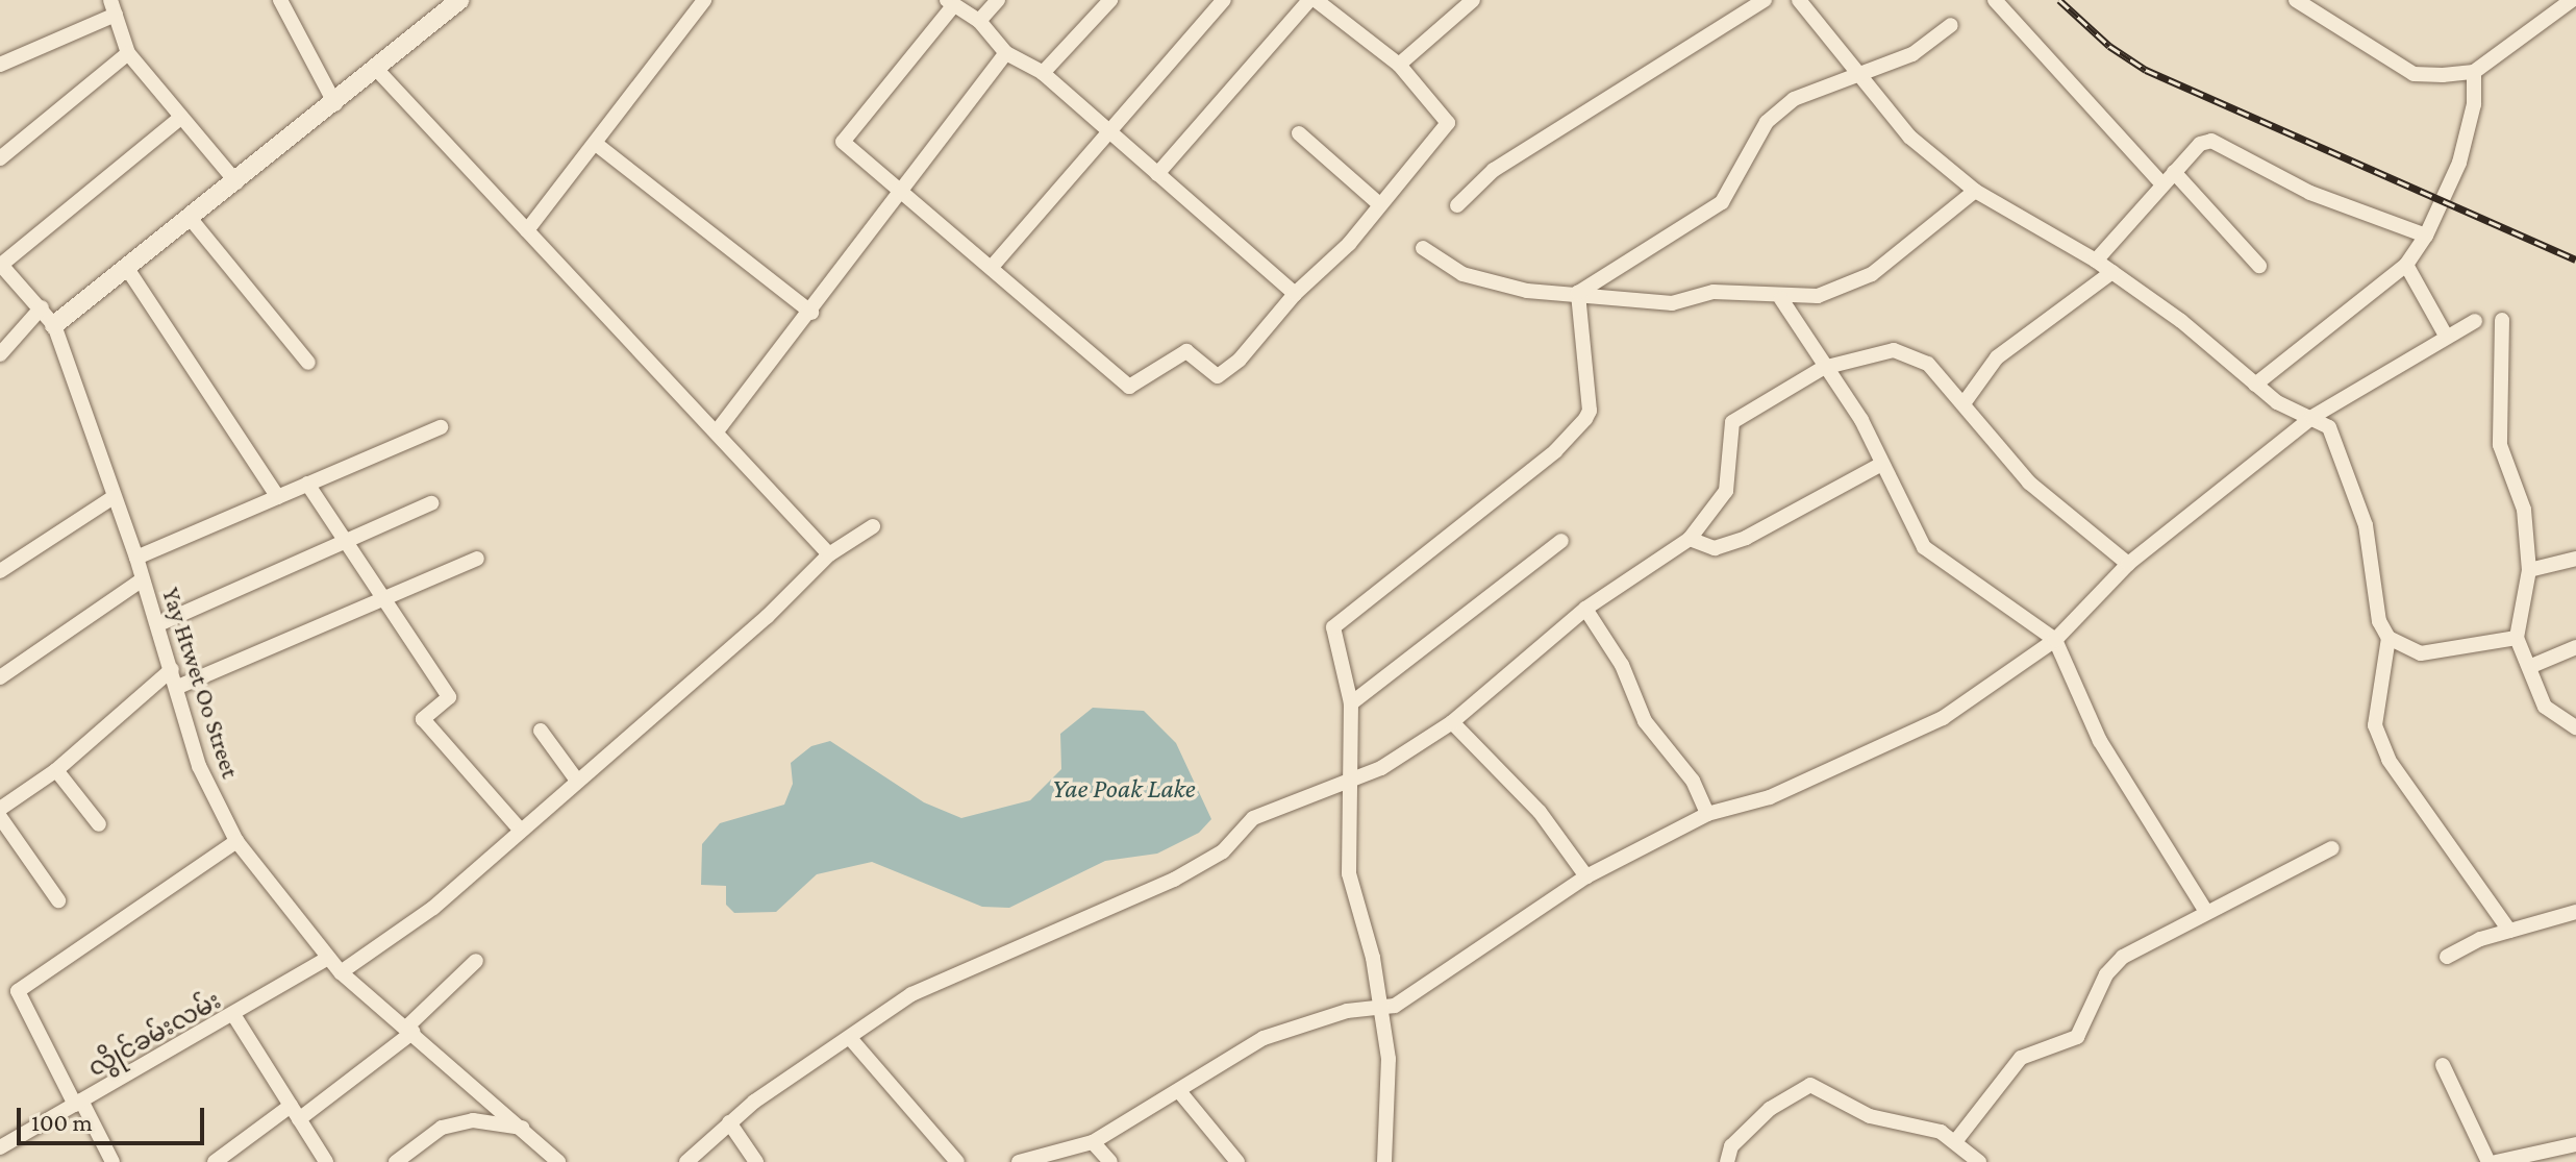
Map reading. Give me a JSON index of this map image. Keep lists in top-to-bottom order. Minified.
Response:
{"streets":{"street":["Yay Htwet Oo Street","လွိုင်ခမ်းလမ်း"]},"crossings":[["Yay Htwet Oo Street","လွိုင်ခမ်းလမ်း"]],"water":["Yae Poak Lake"],"scale_bar":"100 m"}
